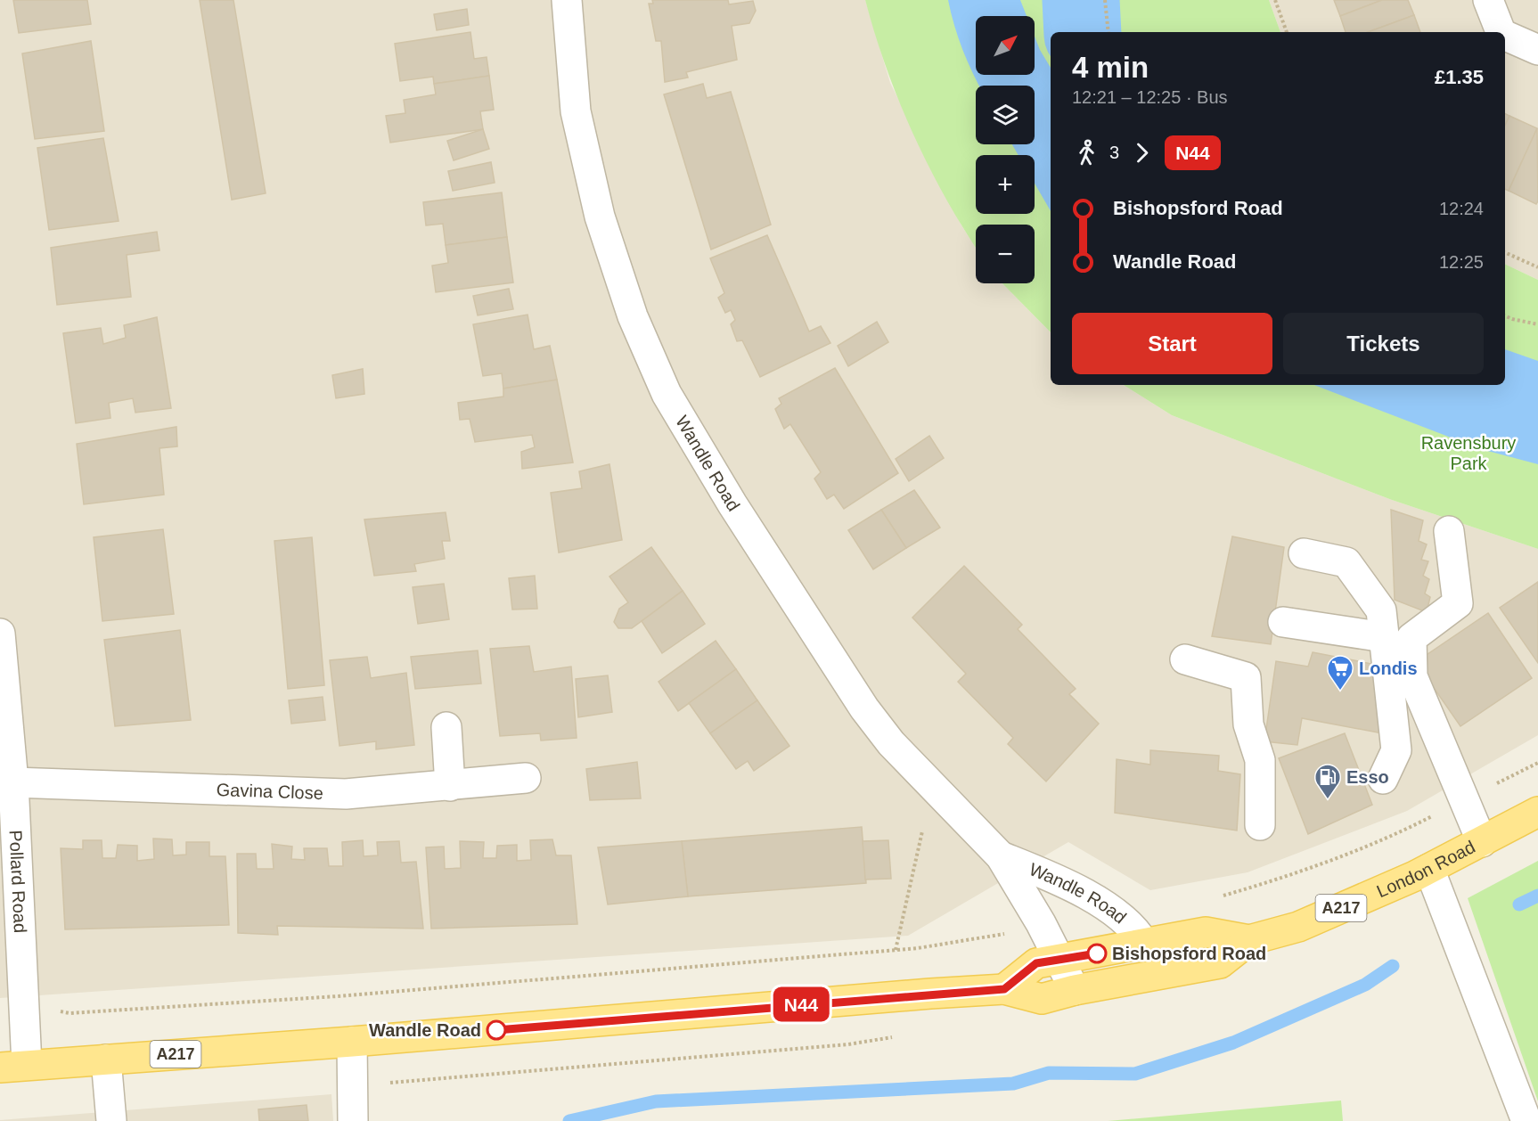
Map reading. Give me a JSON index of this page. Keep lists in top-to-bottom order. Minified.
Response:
{"streets":{"main road":["London Road","A217"],"street":["Wandle Road","Gavina Close","Pollard Road"]},"crossings":[["Wandle Road","London Road"],["Wandle Road","A217"],["Gavina Close","Pollard Road"],["London Road","A217"],["Pollard Road","A217"]],"parks":["Ravensbury Park"],"places":{"supermarket":["Londis"],"fuel station":["Esso"],"other":["Bishopsford Road","Wandle Road"]},"lines":["bus line N44"],"north":"top right","page":{"on_map":"N44","map_buttons":["+","−"],"heading":["4 min","12:21 – 12:25 · Bus","£1.35"],"legs":["3","N44"],"list":[{"name":"Bishopsford Road","value":"12:24"},{"name":"Wandle Road","value":"12:25"}],"buttons":["Start","Tickets"]}}
